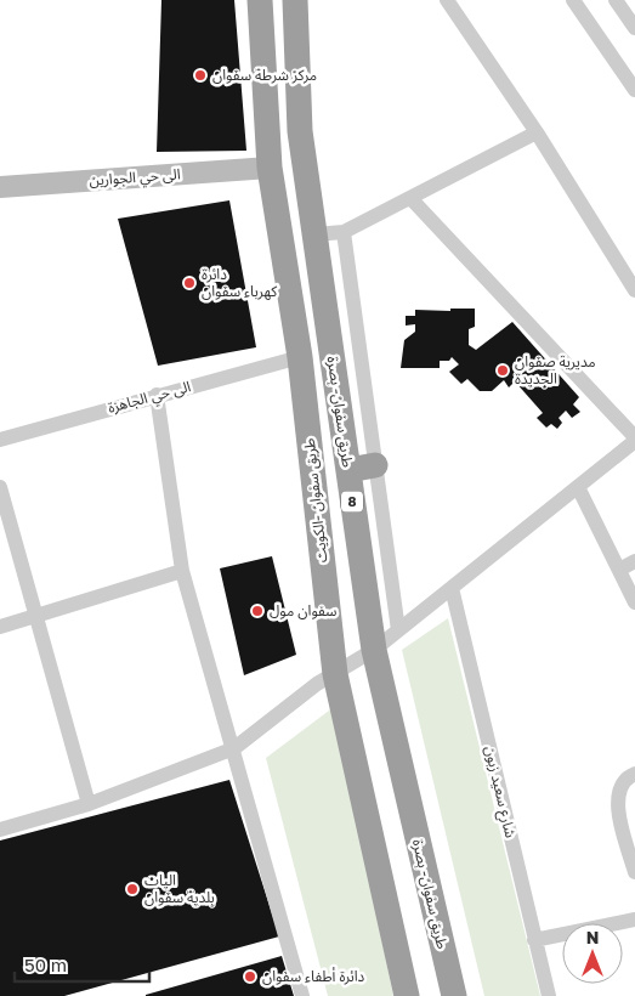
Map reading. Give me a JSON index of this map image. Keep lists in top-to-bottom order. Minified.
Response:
{"streets":{"highway":["طريق سفوان- بصرة","طريق سفوان -الكويت","8"],"main road":["الى حي الجوارين"],"street":["الى حي الجاهزة","شارع سعيد زبون"]},"crossings":[["الى حي الجوارين","طريق سفوان -الكويت"],["الى حي الجاهزة","طريق سفوان -الكويت"]],"places":["مركز شرطة سفوان","دائرة كهرباء سفوان","مديرية صفوان الجديدة","سفوان مول","اليات بلدية سفوان","دائرة أطفاء سفوان"],"scale_bar":"50 m","north":"top"}
